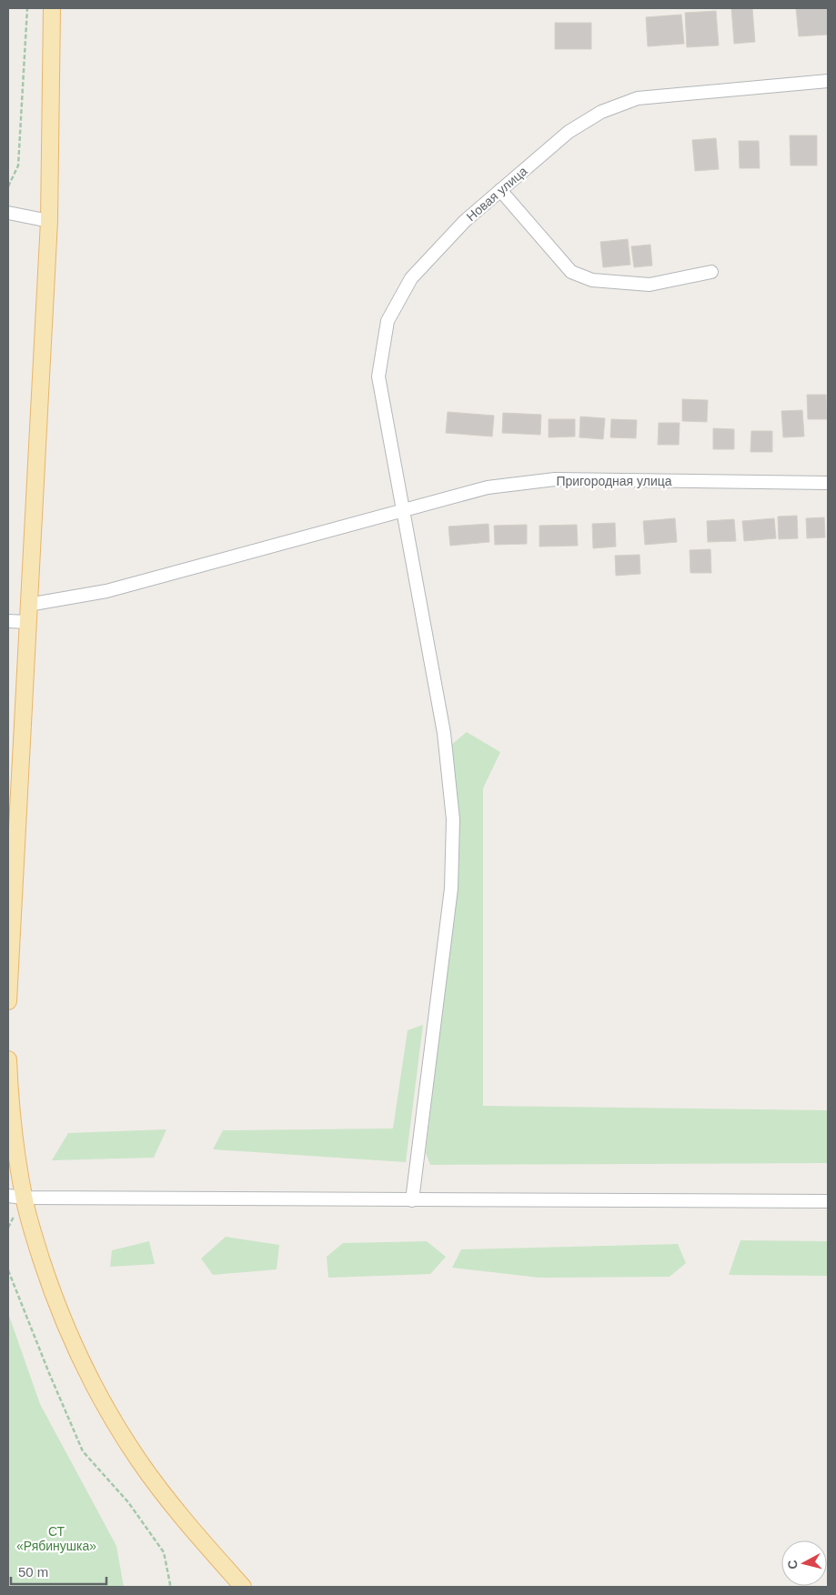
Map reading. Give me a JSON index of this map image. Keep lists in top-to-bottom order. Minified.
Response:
{"streets":{"street":["Новая улица","Пригородная улица"]},"crossings":[["Новая улица","Пригородная улица"]],"parks":["СТ «Рябинушка»"],"scale_bar":"50 m","north":"left"}
